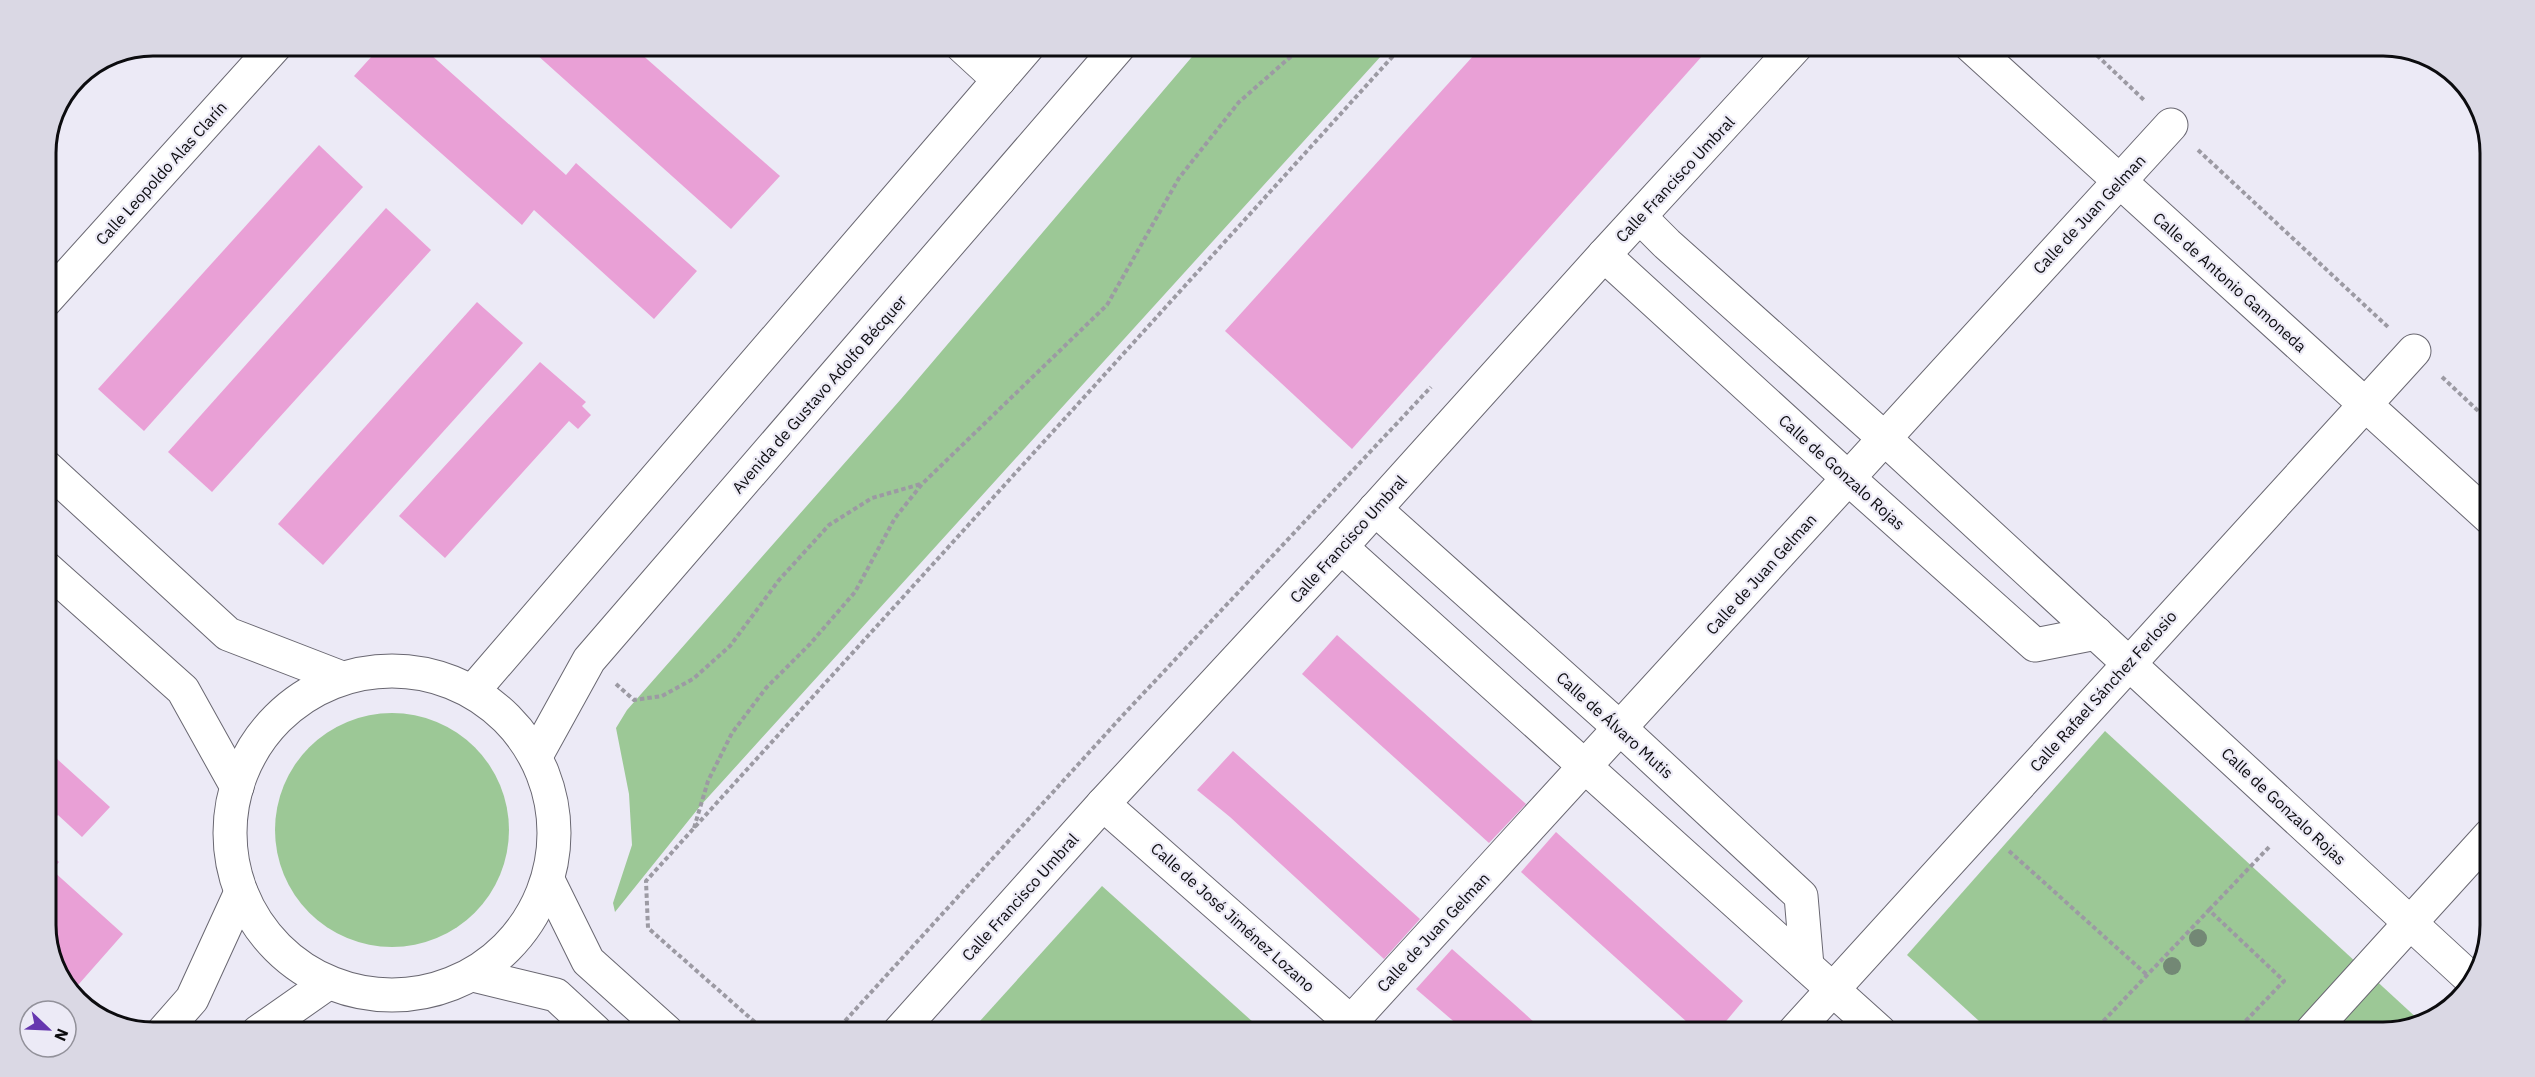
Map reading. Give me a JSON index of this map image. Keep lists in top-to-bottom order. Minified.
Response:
{"streets":{"street":["Calle Leopoldo Alas Clarín","Calle Francisco Umbral","Calle de Juan Gelman","Calle de Antonio Gamoneda","Avenida de Gustavo Adolfo Bécquer","Calle de Gonzalo Rojas","Calle Rafael Sánchez Ferlosio","Calle de Álvaro Mutis","Calle de José Jiménez Lozano"]},"crossings":[["Calle Francisco Umbral","Calle de Gonzalo Rojas"],["Calle Francisco Umbral","Calle de Álvaro Mutis"],["Calle Francisco Umbral","Calle de José Jiménez Lozano"],["Calle de Juan Gelman","Calle de Antonio Gamoneda"],["Calle de Juan Gelman","Calle de Gonzalo Rojas"],["Calle de Juan Gelman","Calle de Álvaro Mutis"],["Calle de Antonio Gamoneda","Calle Rafael Sánchez Ferlosio"],["Calle de Gonzalo Rojas","Calle Rafael Sánchez Ferlosio"]],"north":"bottom right"}
